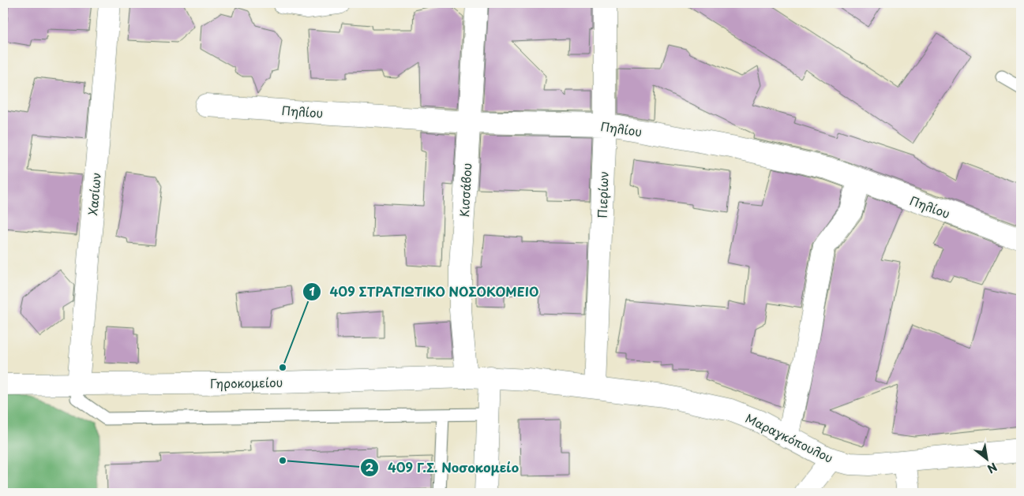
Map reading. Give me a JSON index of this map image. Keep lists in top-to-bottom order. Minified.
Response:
{"streets":{"street":["Πηλίου","Κισσάβου","Χασίων","Πιερίων","Γηροκομείου","Μαραγκόπουλου"]},"crossings":[["Πηλίου","Κισσάβου"],["Πηλίου","Πιερίων"],["Κισσάβου","Γηροκομείου"],["Χασίων","Γηροκομείου"],["Πιερίων","Μαραγκόπουλου"],["Γηροκομείου","Μαραγκόπουλου"]],"places":["409 ΣΤΡΑΤΙΩΤΙΚΟ ΝΟΣΟΚΟΜΕΙΟ","409 Γ.Σ. Νοσοκομείο"],"north":"bottom right"}
